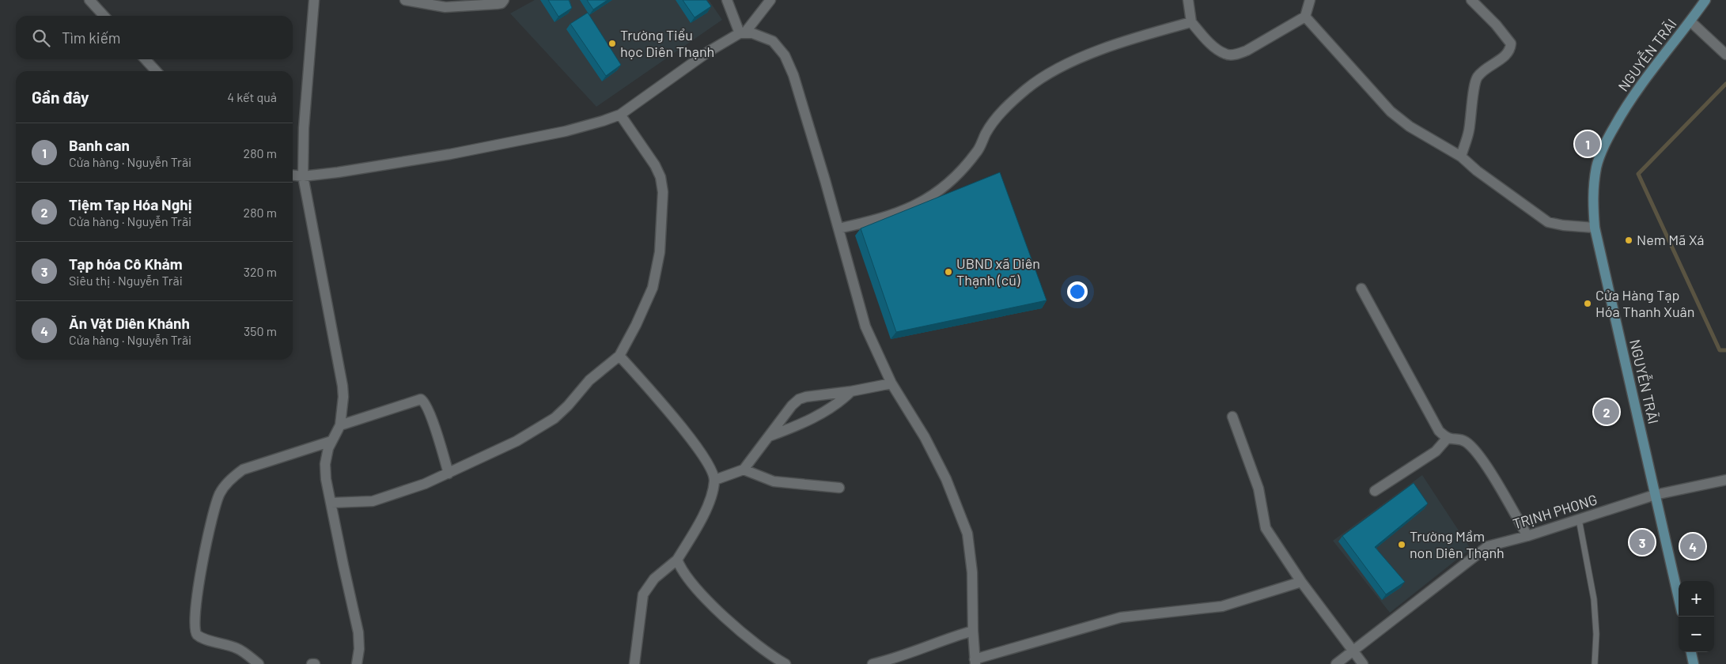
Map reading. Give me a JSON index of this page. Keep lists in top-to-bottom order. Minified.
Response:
{"streets":{"main road":["NGUYỄN TRÃI"],"street":["TRỊNH PHONG"]},"crossings":[["NGUYỄN TRÃI","TRỊNH PHONG"]],"places":["Trường Tiểu học Diên Thạnh","Nem Mã Xá","UBND xã Diên Thạnh (cũ)","Cửa Hàng Tạp Hóa Thanh Xuân","Trường Mầm non Diên Thạnh"],"page":{"search":"Tìm kiếm","heading":["Gần đây","4 kết quả"],"list":[{"mark":"1","name":"Banh can","note":"Cửa hàng · Nguyễn Trãi","value":"280 m"},{"mark":"2","name":"Tiệm Tạp Hóa Nghị","note":"Cửa hàng · Nguyễn Trãi","value":"280 m"},{"mark":"3","name":"Tạp hóa Cô Khảm","note":"Siêu thị · Nguyễn Trãi","value":"320 m"},{"mark":"4","name":"Ăn Vặt Diên Khánh","note":"Cửa hàng · Nguyễn Trãi","value":"350 m"}],"pins":["1","2","3","4"],"map_buttons":["+","−"]}}
